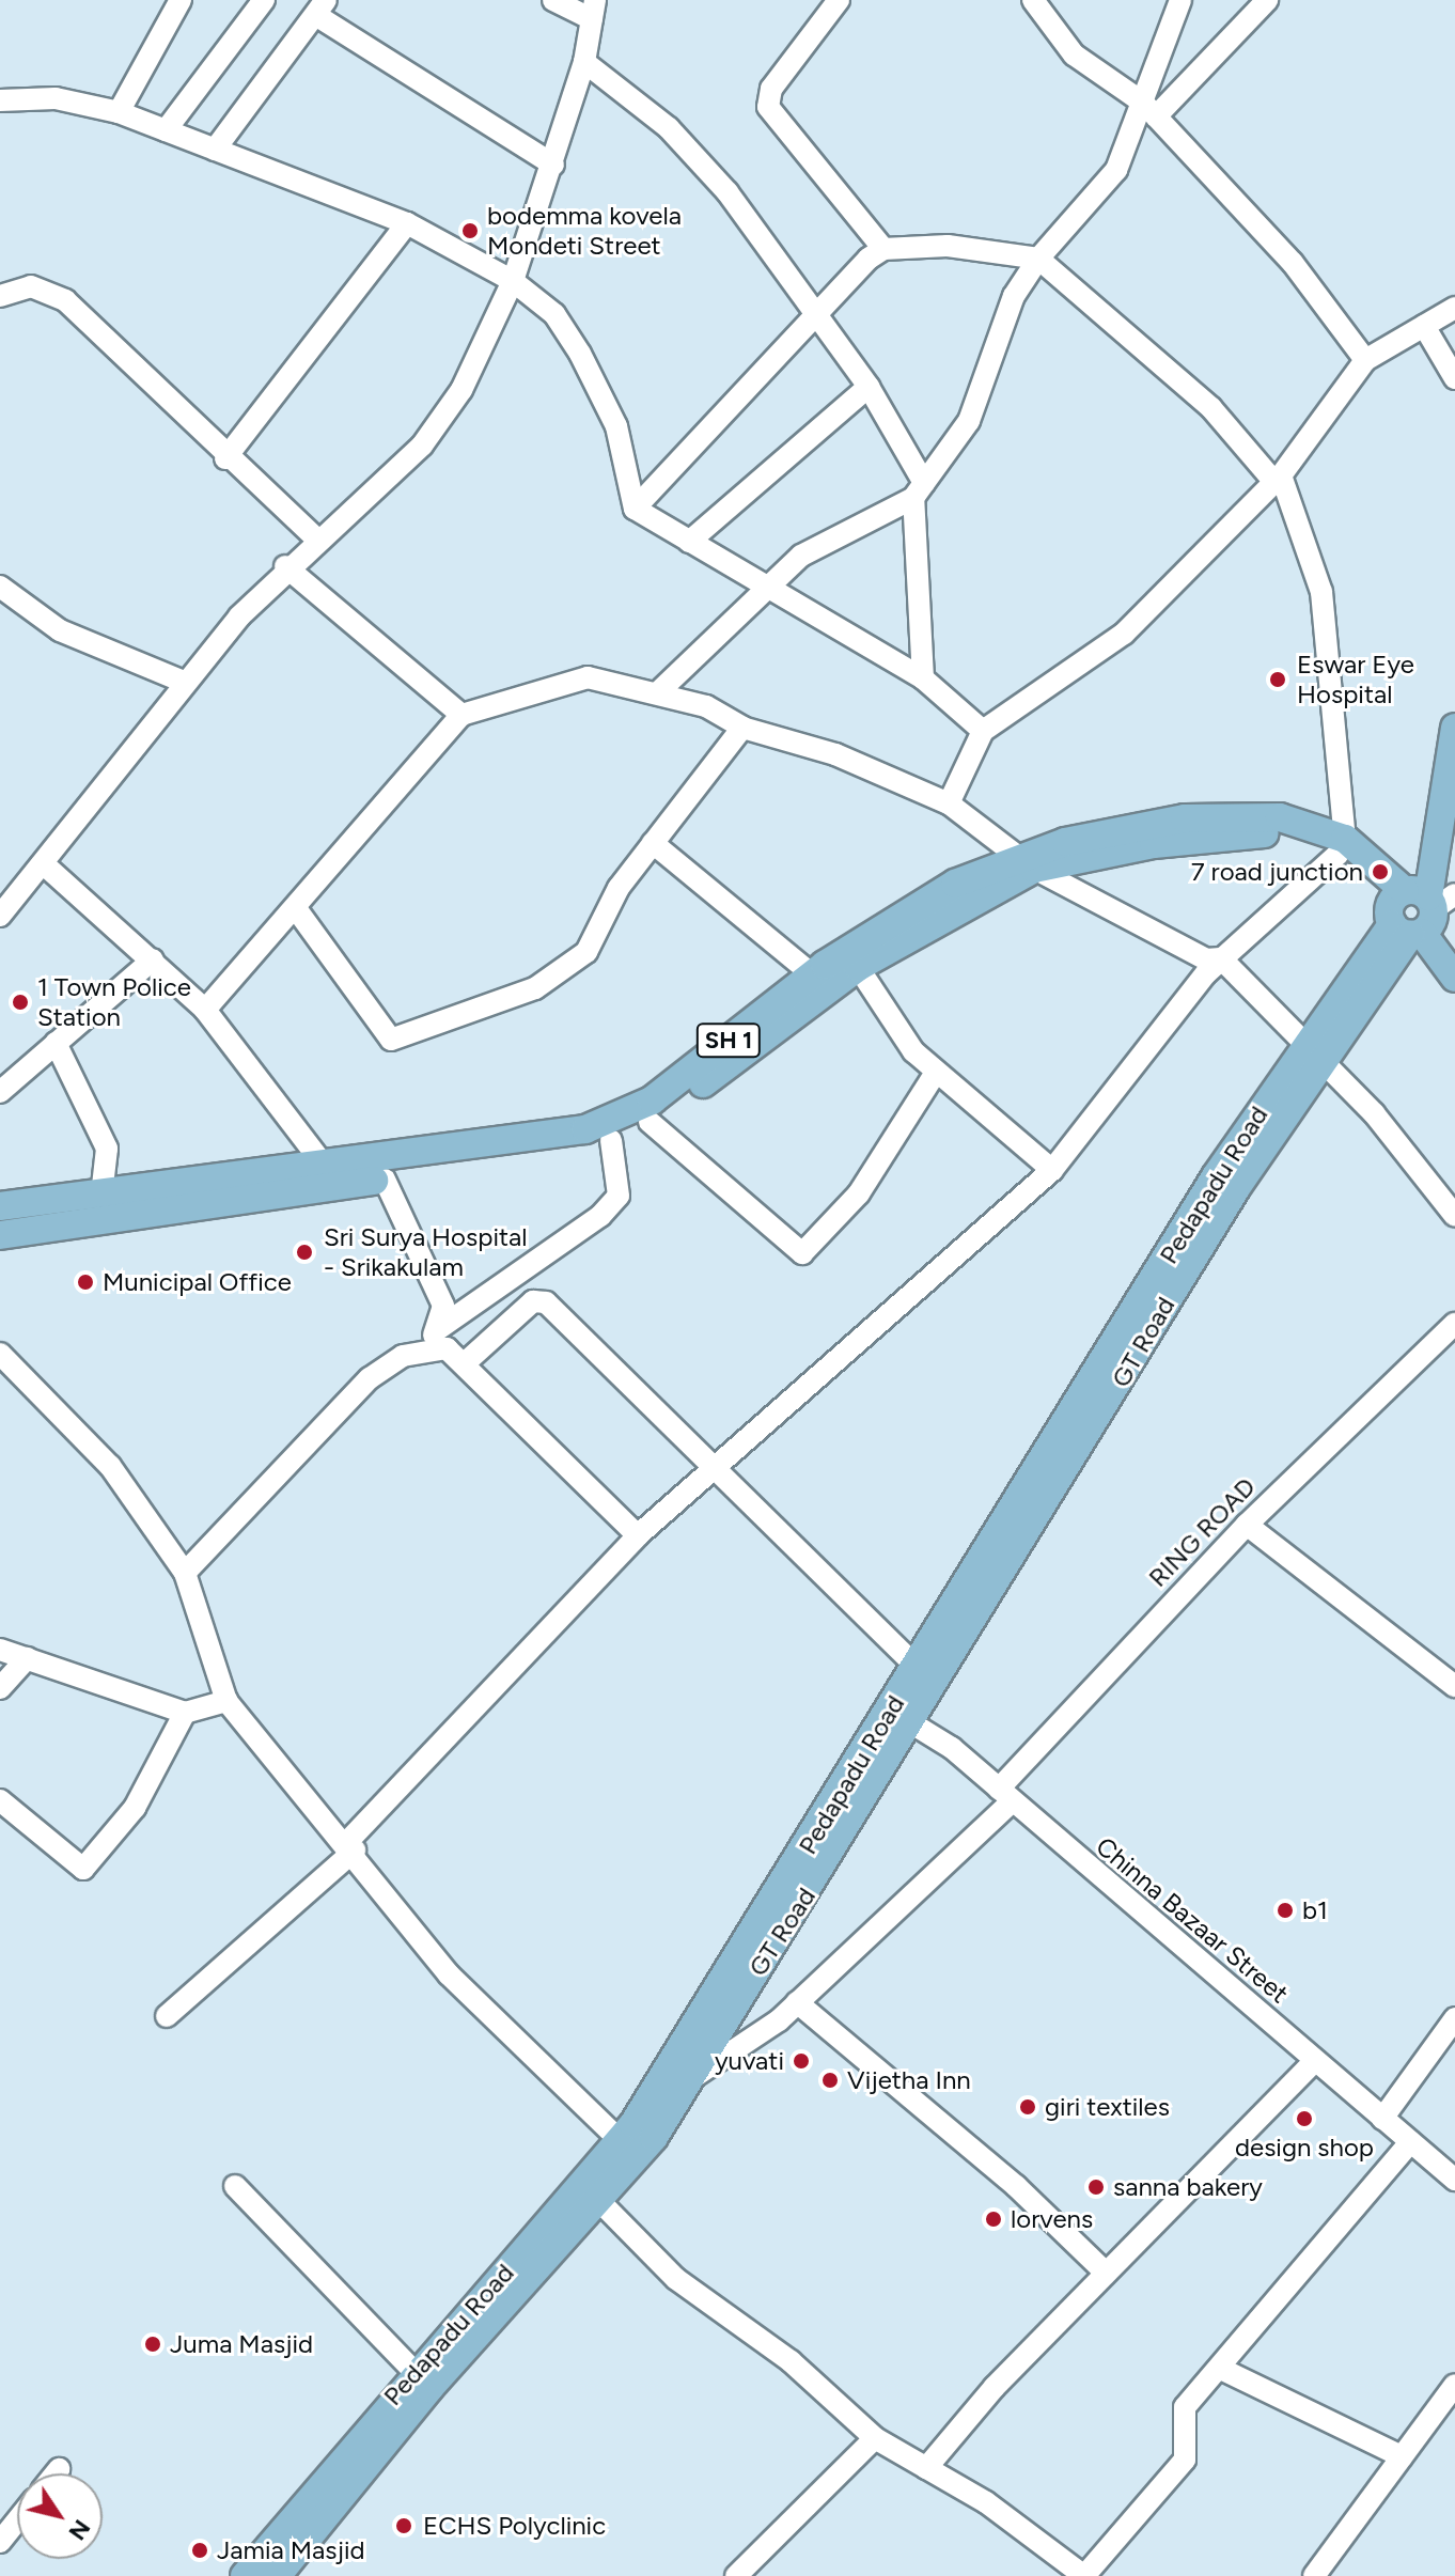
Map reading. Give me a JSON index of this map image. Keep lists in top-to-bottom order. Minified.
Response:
{"streets":{"main road":["SH 1","Pedapadu Road","GT Road"],"street":["RING ROAD","Chinna Bazaar Street"]},"crossings":[["SH 1","Pedapadu Road"],["Pedapadu Road","GT Road"],["Pedapadu Road","Chinna Bazaar Street"],["GT Road","RING ROAD"],["GT Road","Chinna Bazaar Street"],["RING ROAD","Chinna Bazaar Street"]],"places":["bodemma kovela Mondeti Street","Eswar Eye Hospital","7 road junction","1 Town Police Station","Sri Surya Hospital - Srikakulam","Municipal Office","b1","yuvati","Vijetha Inn","giri textiles","design shop","sanna bakery","lorvens","Juma Masjid","ECHS Polyclinic","Jamia Masjid"],"north":"bottom right"}
